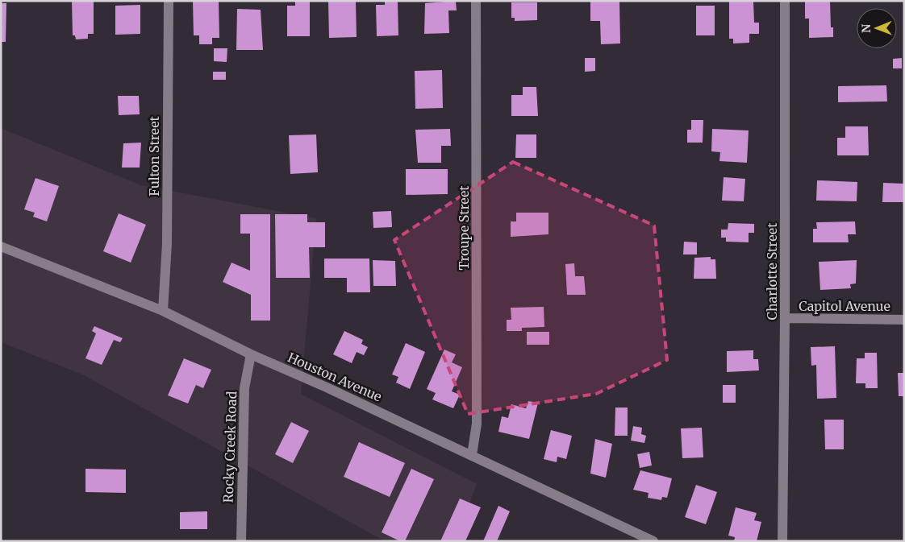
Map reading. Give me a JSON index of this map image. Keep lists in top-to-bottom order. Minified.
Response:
{"streets":{"street":["Fulton Street","Troupe Street","Charlotte Street","Capitol Avenue","Houston Avenue","Rocky Creek Road"]},"crossings":[["Fulton Street","Houston Avenue"],["Troupe Street","Houston Avenue"],["Charlotte Street","Capitol Avenue"],["Houston Avenue","Rocky Creek Road"]],"north":"left"}
